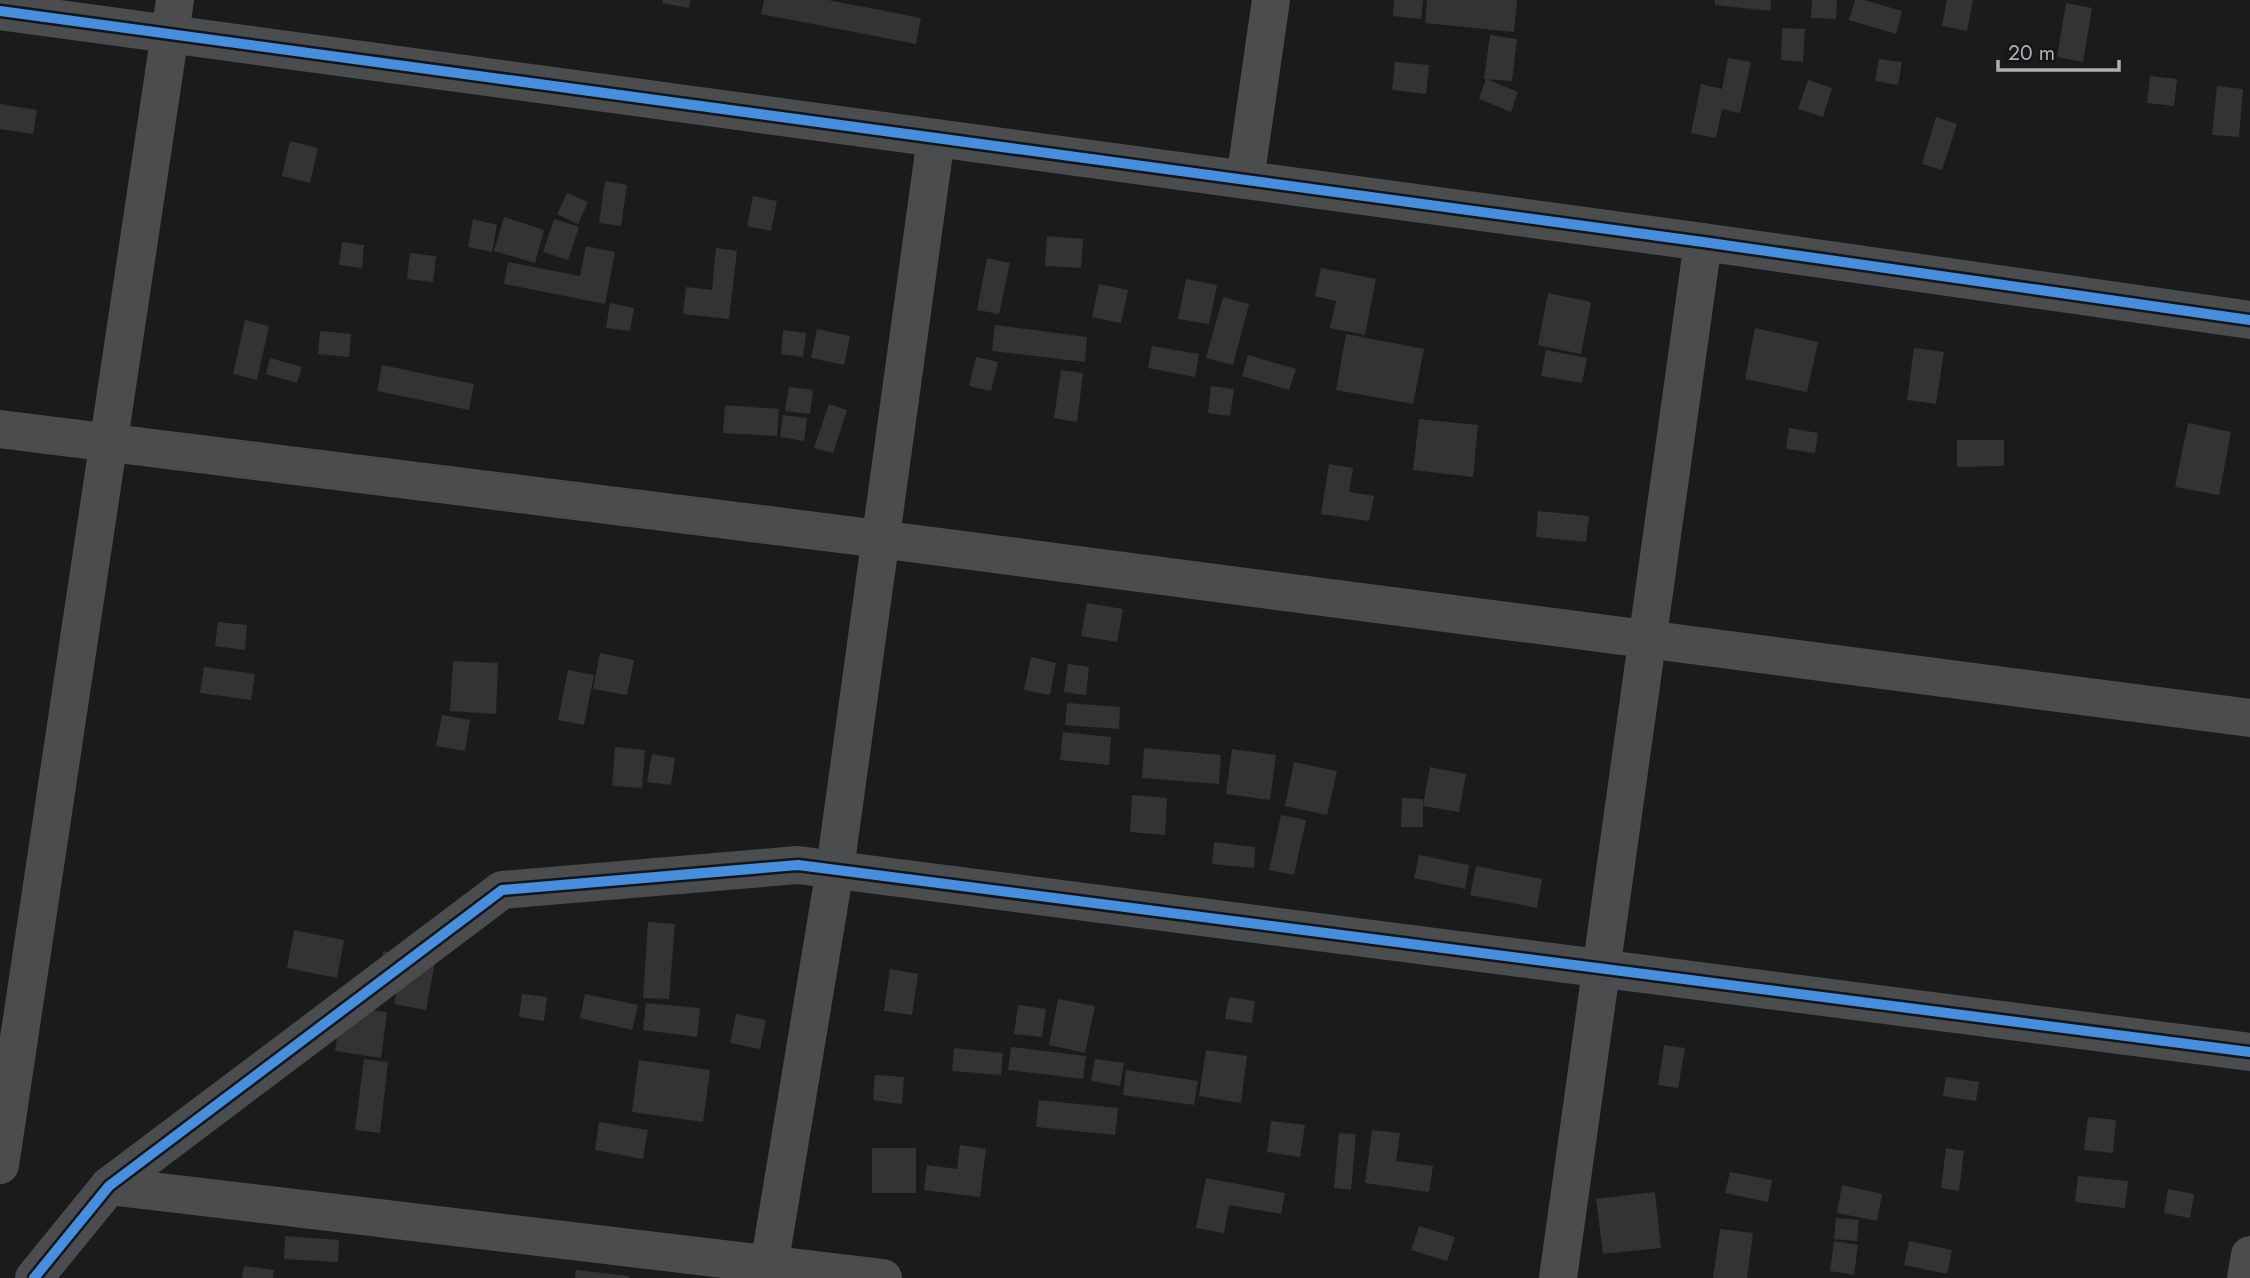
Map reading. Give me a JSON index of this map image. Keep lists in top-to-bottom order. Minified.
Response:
{"scale_bar":"20 m"}
